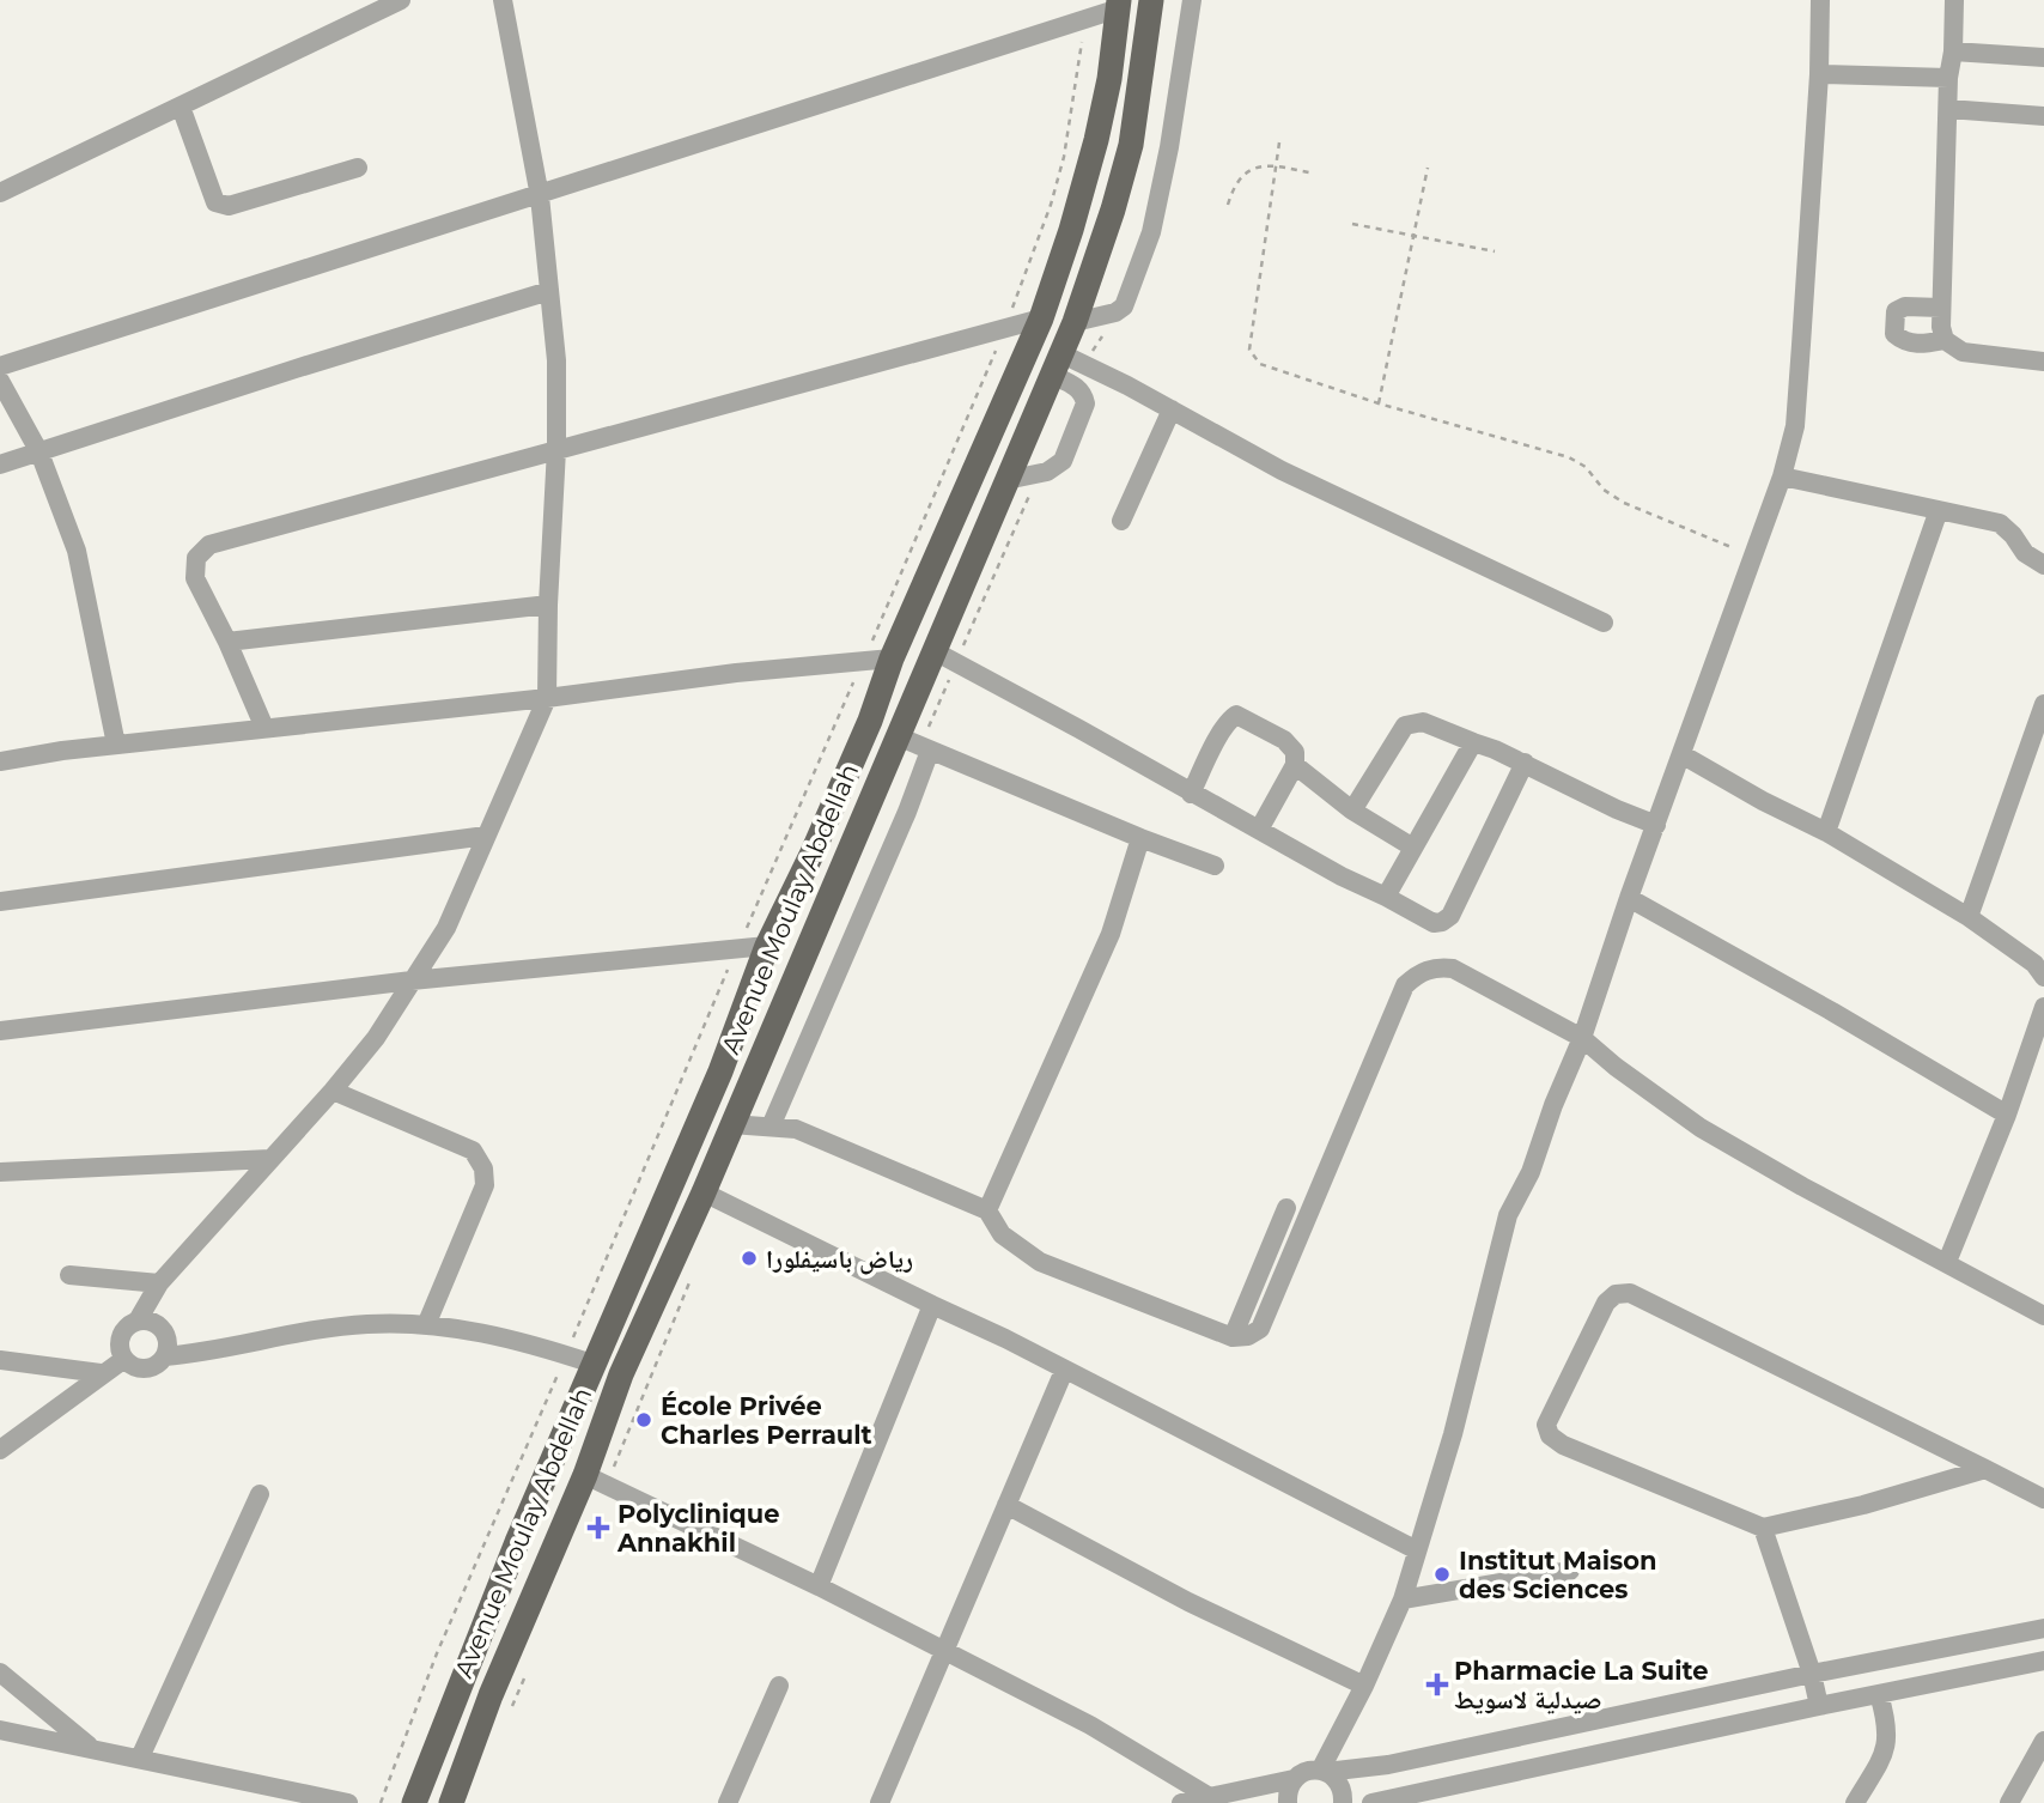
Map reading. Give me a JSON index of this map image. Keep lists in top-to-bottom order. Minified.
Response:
{"streets":{"main road":["Avenue Moulay Abdellah"]},"places":{"other":["رياض باسيفلورا","École Privée Charles Perrault","Institut Maison des Sciences"],"health":["Polyclinique Annakhil","Pharmacie La Suite صيدلية لاسويط"]}}
